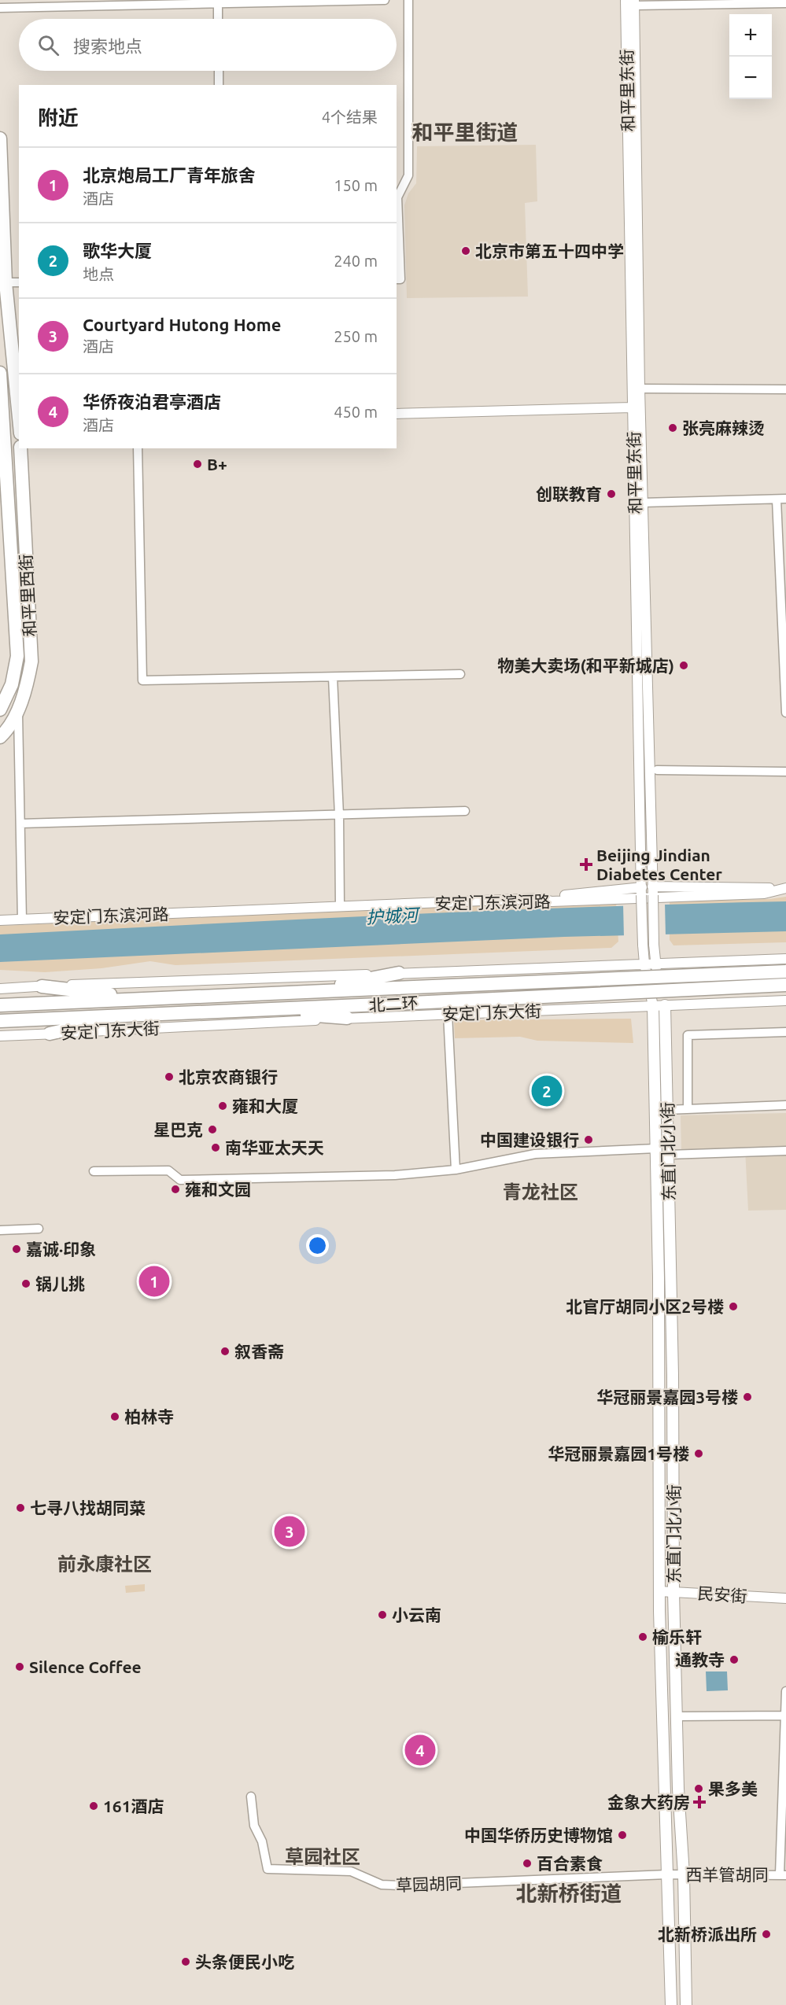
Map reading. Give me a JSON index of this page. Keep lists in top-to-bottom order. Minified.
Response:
{"streets":{"main road":["和平里西街","北二环","东直门北小街"],"street":["和平里东街","安定门东滨河路","安定门东大街","民安街","西羊管胡同","草园胡同"]},"crossings":[["和平里东街","安定门东大街"],["和平里东街","东直门北小街"],["安定门东大街","东直门北小街"],["东直门北小街","民安街"],["东直门北小街","西羊管胡同"],["东直门北小街","草园胡同"],["西羊管胡同","草园胡同"]],"districts":["和平里街道","青龙社区","前永康社区","草园社区","北新桥街道"],"water":["护城河"],"places":{"other":["北京市第五十四中学","张亮麻辣烫","B+","创联教育","物美大卖场(和平新城店)","北京农商银行","雍和大厦","星巴克","中国建设银行","南华亚太天天","雍和文园","嘉诚·印象","锅儿挑","北官厅胡同小区2号楼","叙香斋","华冠丽景嘉园3号楼","柏林寺","华冠丽景嘉园1号楼","七寻八找胡同菜","小云南","榆乐轩","通教寺","Silence Coffee","果多美","161酒店","中国华侨历史博物馆","百合素食","北新桥派出所","头条便民小吃"],"health":["Beijing Jindian Diabetes Center","金象大药房"]},"page":{"map_buttons":["+","−"],"search":"搜索地点","heading":["附近","4个结果"],"list":[{"mark":"1","name":"北京炮局工厂青年旅舍","note":"酒店","value":"150 m"},{"mark":"2","name":"歌华大厦","note":"地点","value":"240 m"},{"mark":"3","name":"Courtyard Hutong Home","note":"酒店","value":"250 m"},{"mark":"4","name":"华侨夜泊君亭酒店","note":"酒店","value":"450 m"}],"pins":["2","1","3","4"]}}
